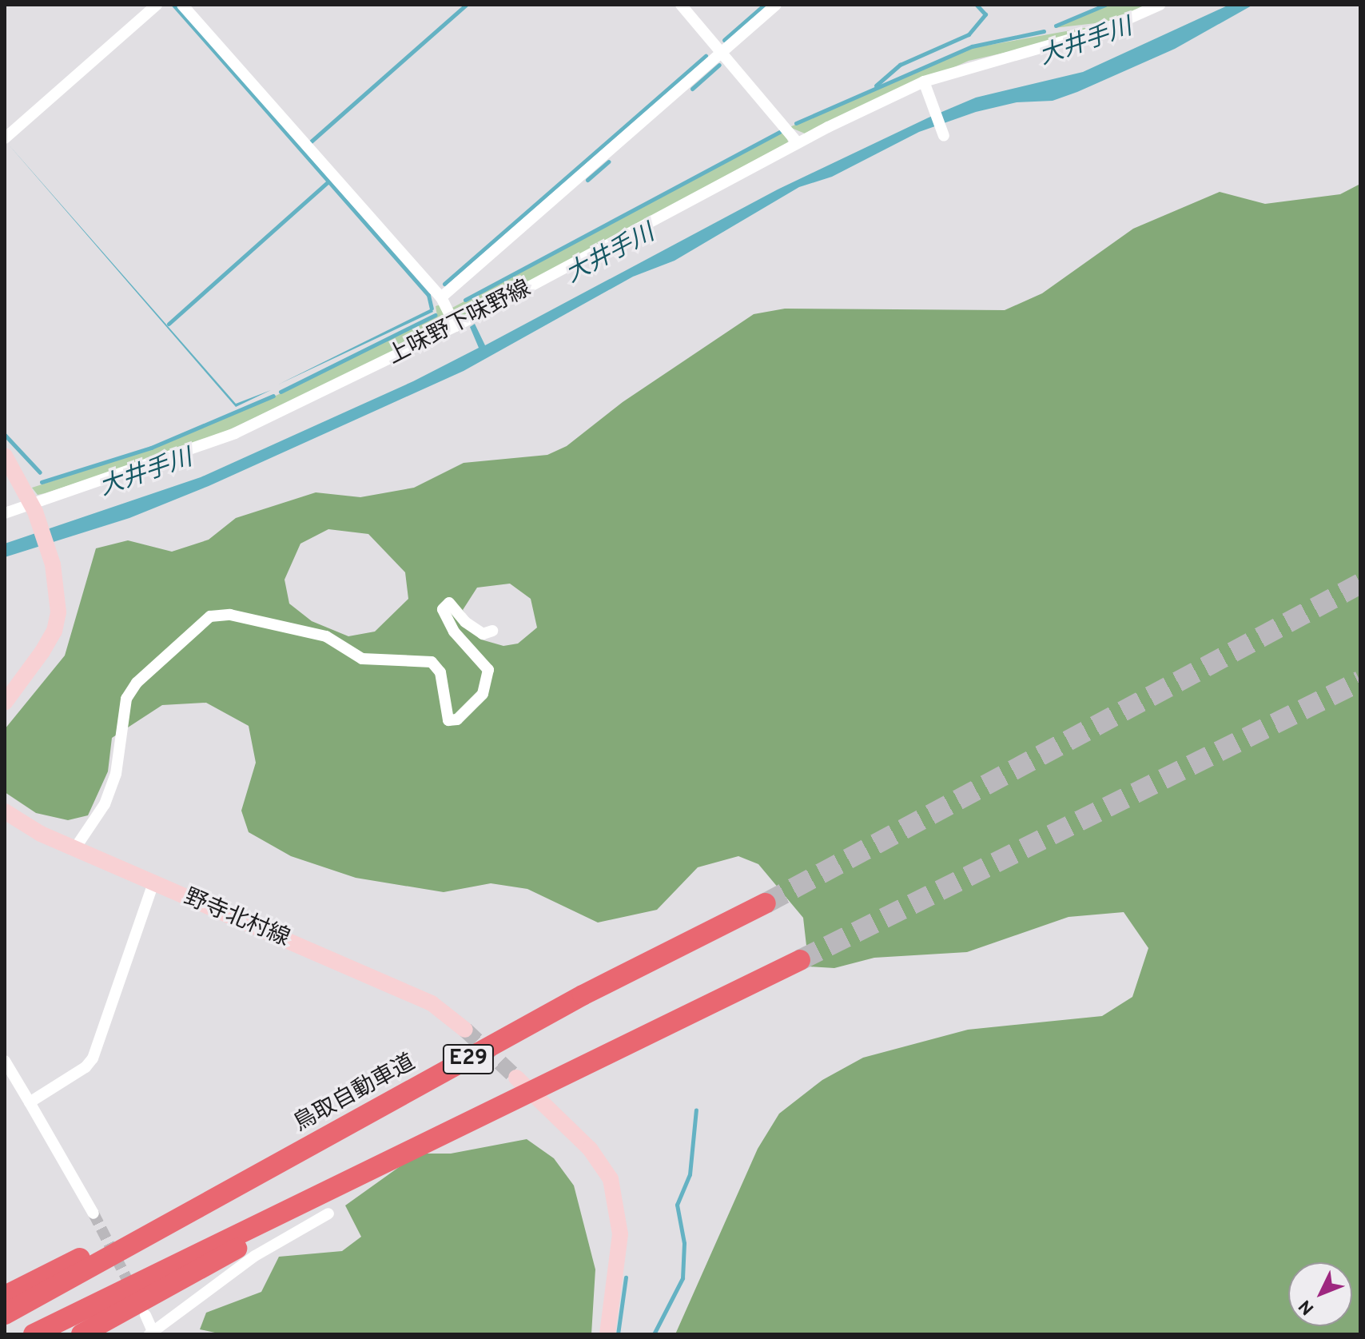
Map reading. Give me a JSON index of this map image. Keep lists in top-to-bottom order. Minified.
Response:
{"streets":{"highway":["E29","鳥取自動車道"],"street":["上味野下味野線","野寺北村線"]},"water":["大井手川"],"north":"bottom left"}
